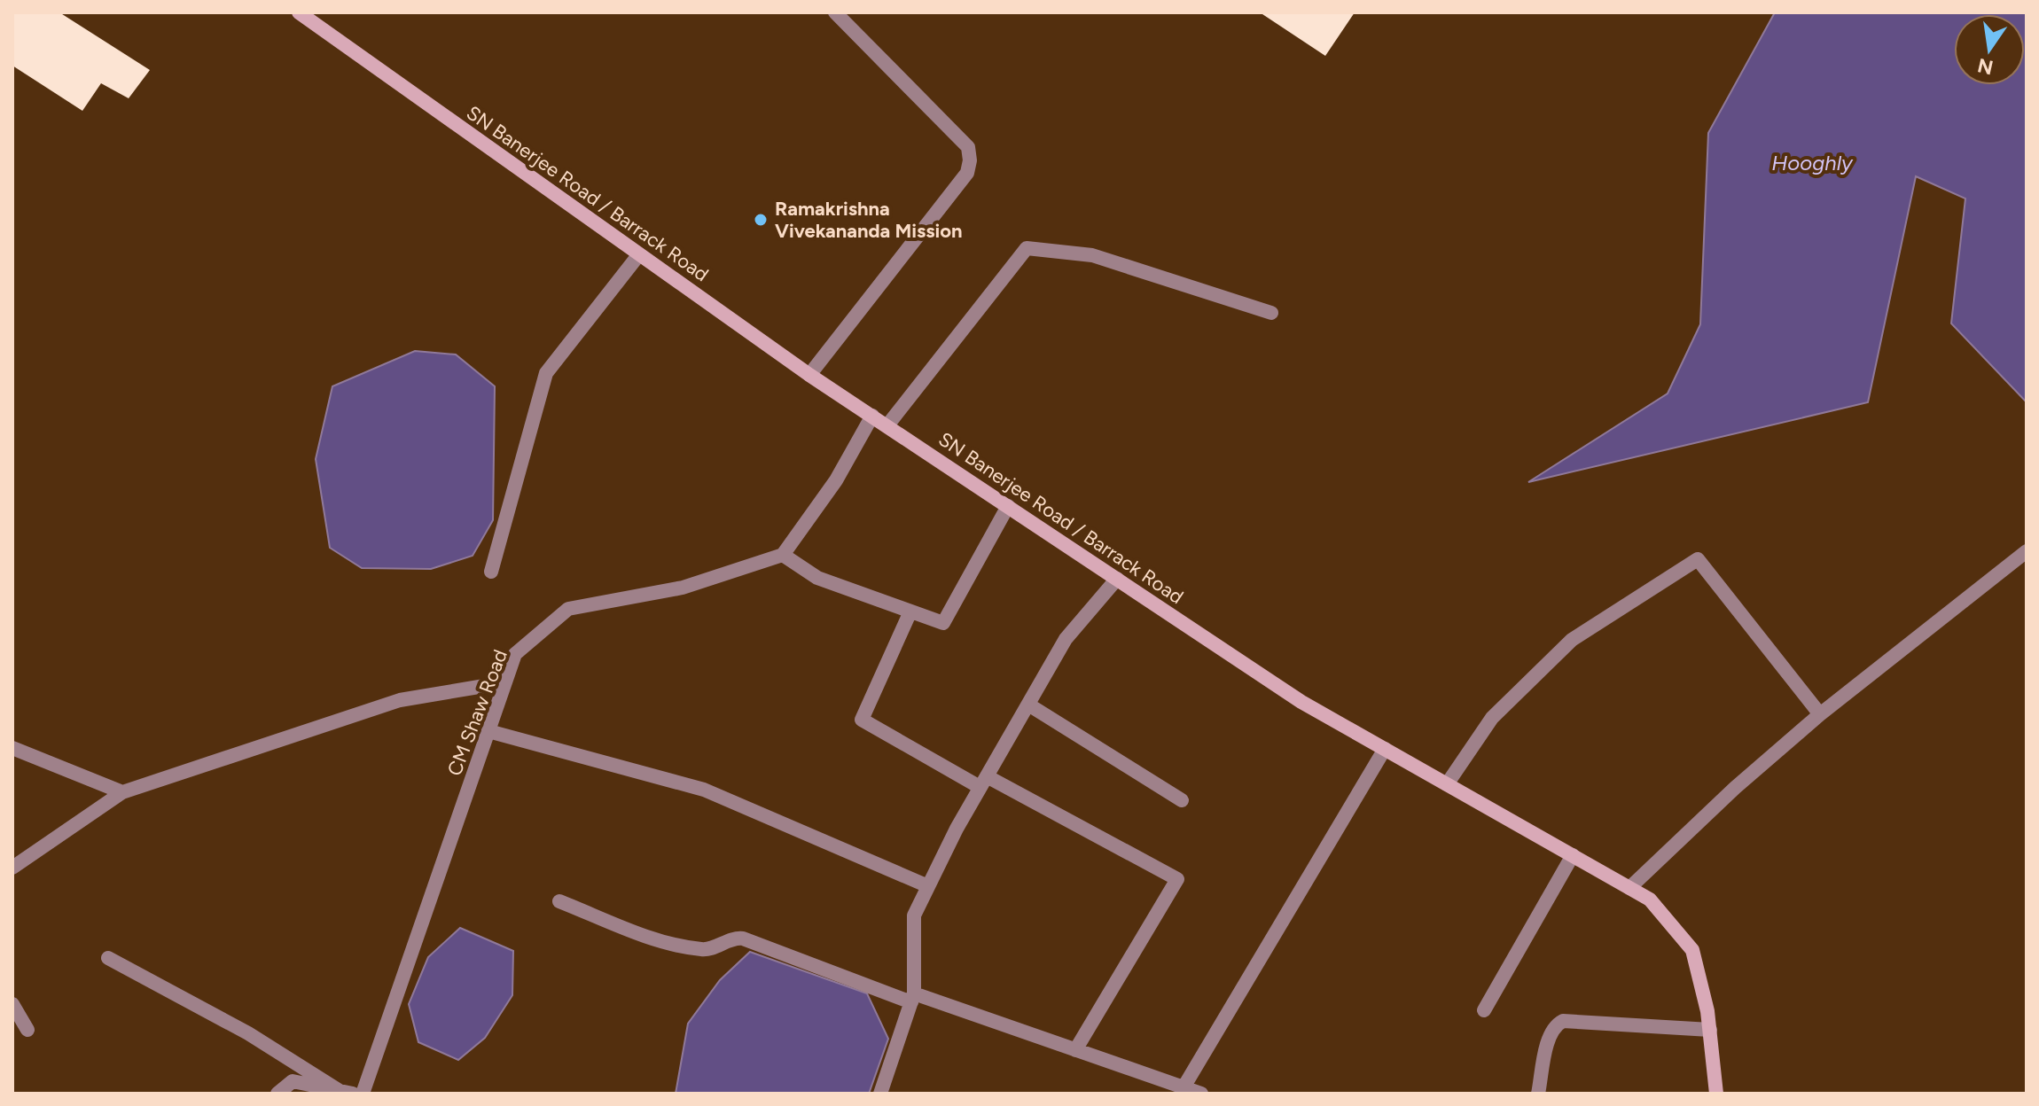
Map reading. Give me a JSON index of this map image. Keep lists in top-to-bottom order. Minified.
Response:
{"streets":{"street":["SN Banerjee Road / Barrack Road","CM Shaw Road"]},"water":["Hooghly"],"places":["Ramakrishna Vivekananda Mission"],"north":"bottom"}
